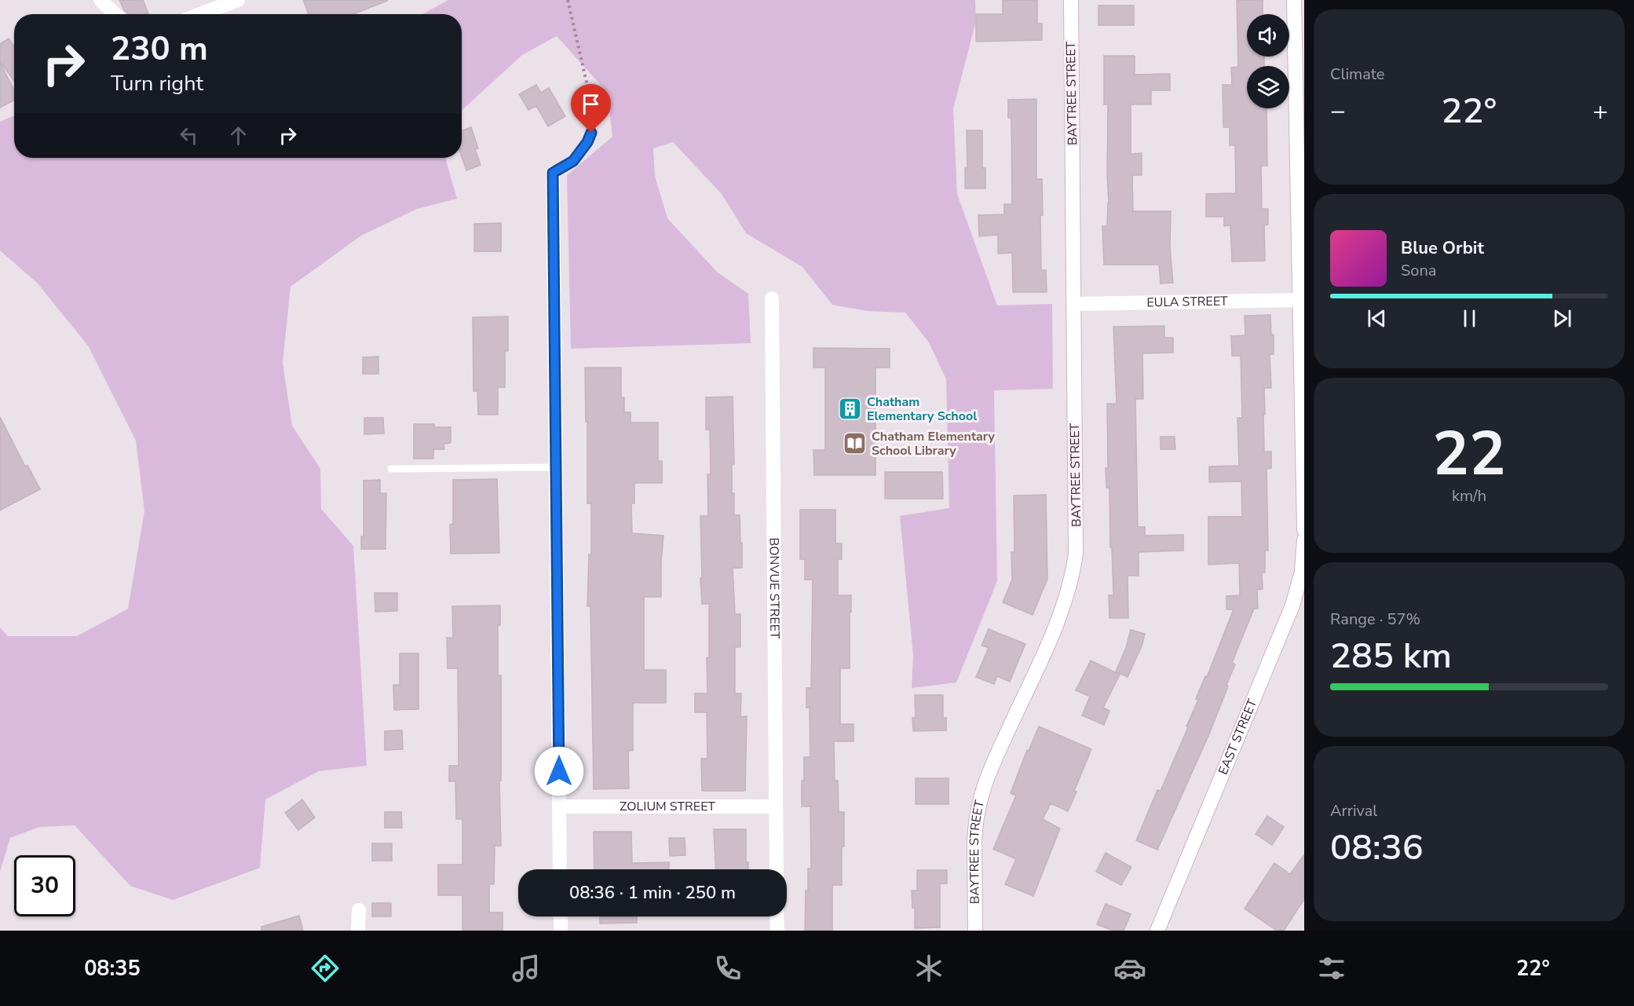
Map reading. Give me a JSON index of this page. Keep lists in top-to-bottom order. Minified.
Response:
{"streets":{"street":["BAYTREE STREET","EULA STREET","BONVUE STREET","EAST STREET","ZOLIUM STREET"]},"crossings":[["BAYTREE STREET","EULA STREET"],["BONVUE STREET","ZOLIUM STREET"]],"places":{"building":["Chatham Elementary School"],"library":["Chatham Elementary School Library"]},"page":{"tile":["Climate",["22","km/h"],["Range · 57%","285 km"],["Arrival","08:36"]],"turn":["230 m","Turn right"],"heat":["−","22°","+"],"song":["Blue Orbit","Sona"],"limit":"30","trip":"08:36 · 1 min · 250 m","tabs":["08:35","22°"]}}
